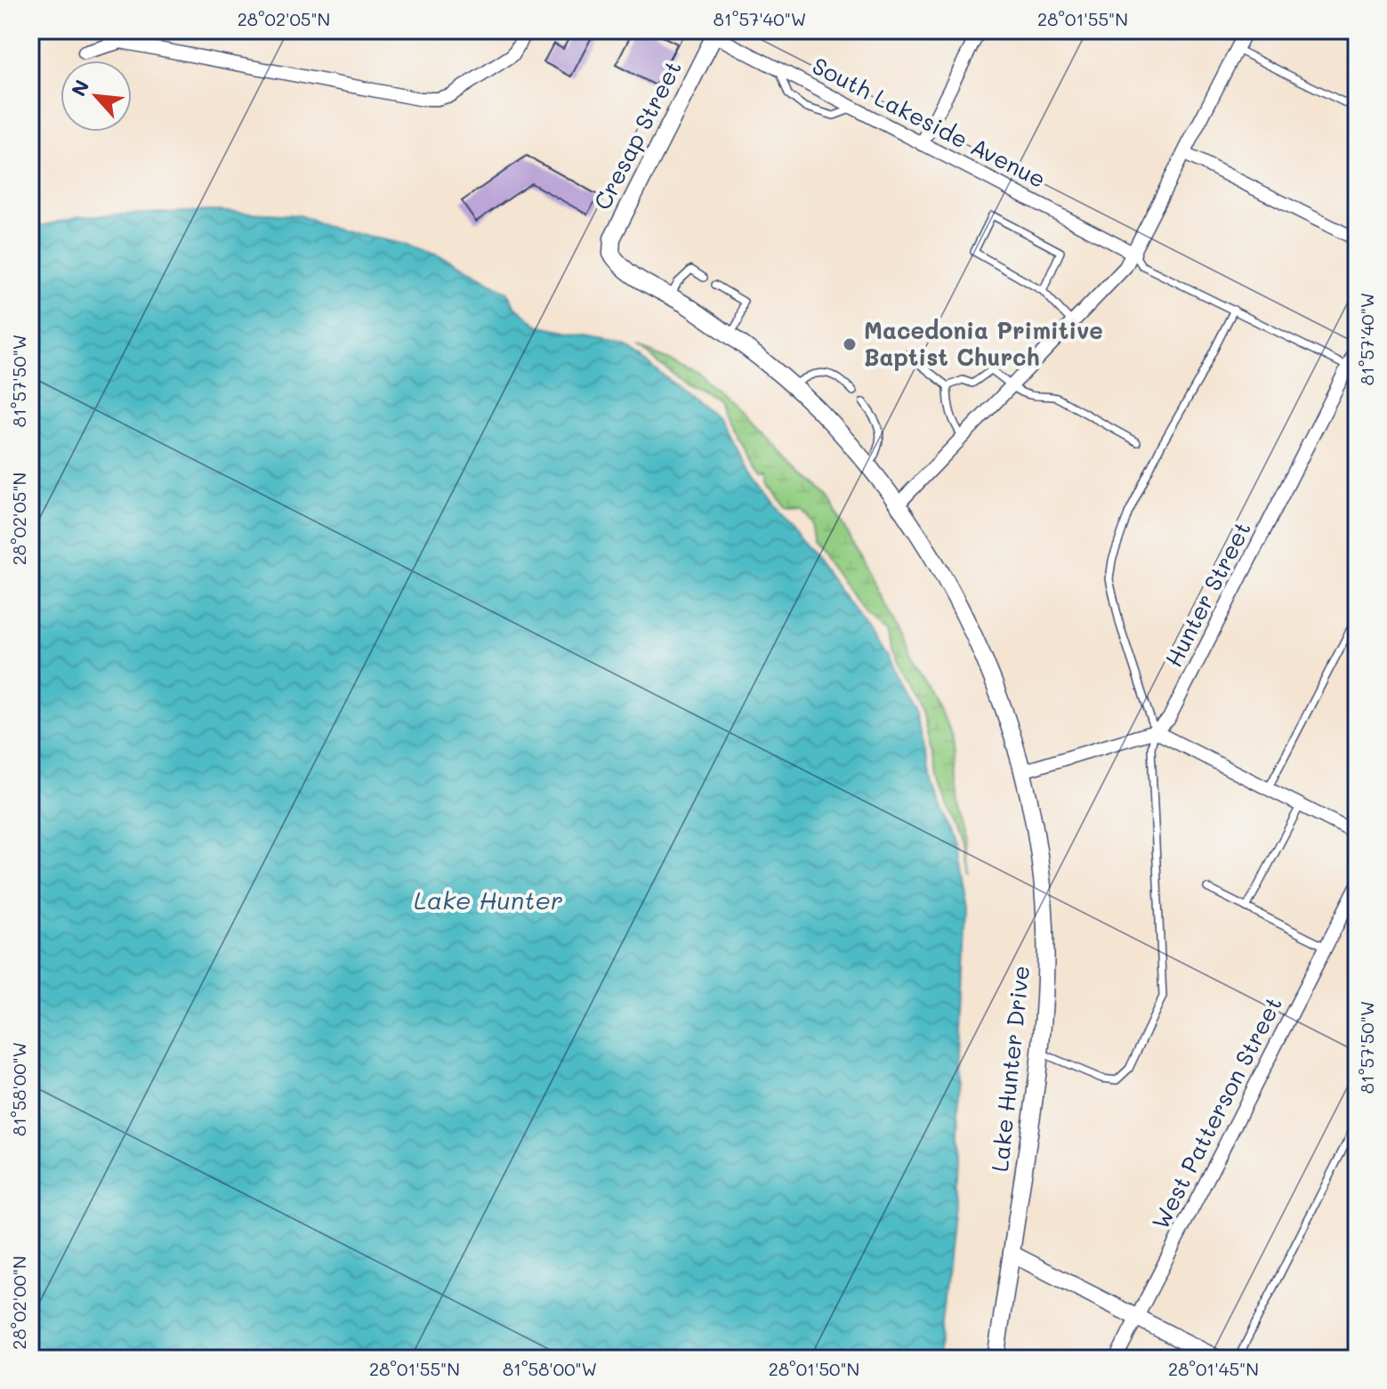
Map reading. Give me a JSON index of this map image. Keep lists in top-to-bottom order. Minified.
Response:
{"streets":{"street":["South Lakeside Avenue","Cresap Street","Hunter Street","Lake Hunter Drive","West Patterson Street"]},"crossings":[["South Lakeside Avenue","Cresap Street"],["Cresap Street","Lake Hunter Drive"]],"water":["Lake Hunter"],"places":["Macedonia Primitive Baptist Church"],"north":"top left","coordinates":["28°02'05\"N","81°57'40\"W","28°01'55\"N","81°57'50\"W","81°58'00\"W","28°02'00\"N","28°01'50\"N","28°01'45\"N"]}
